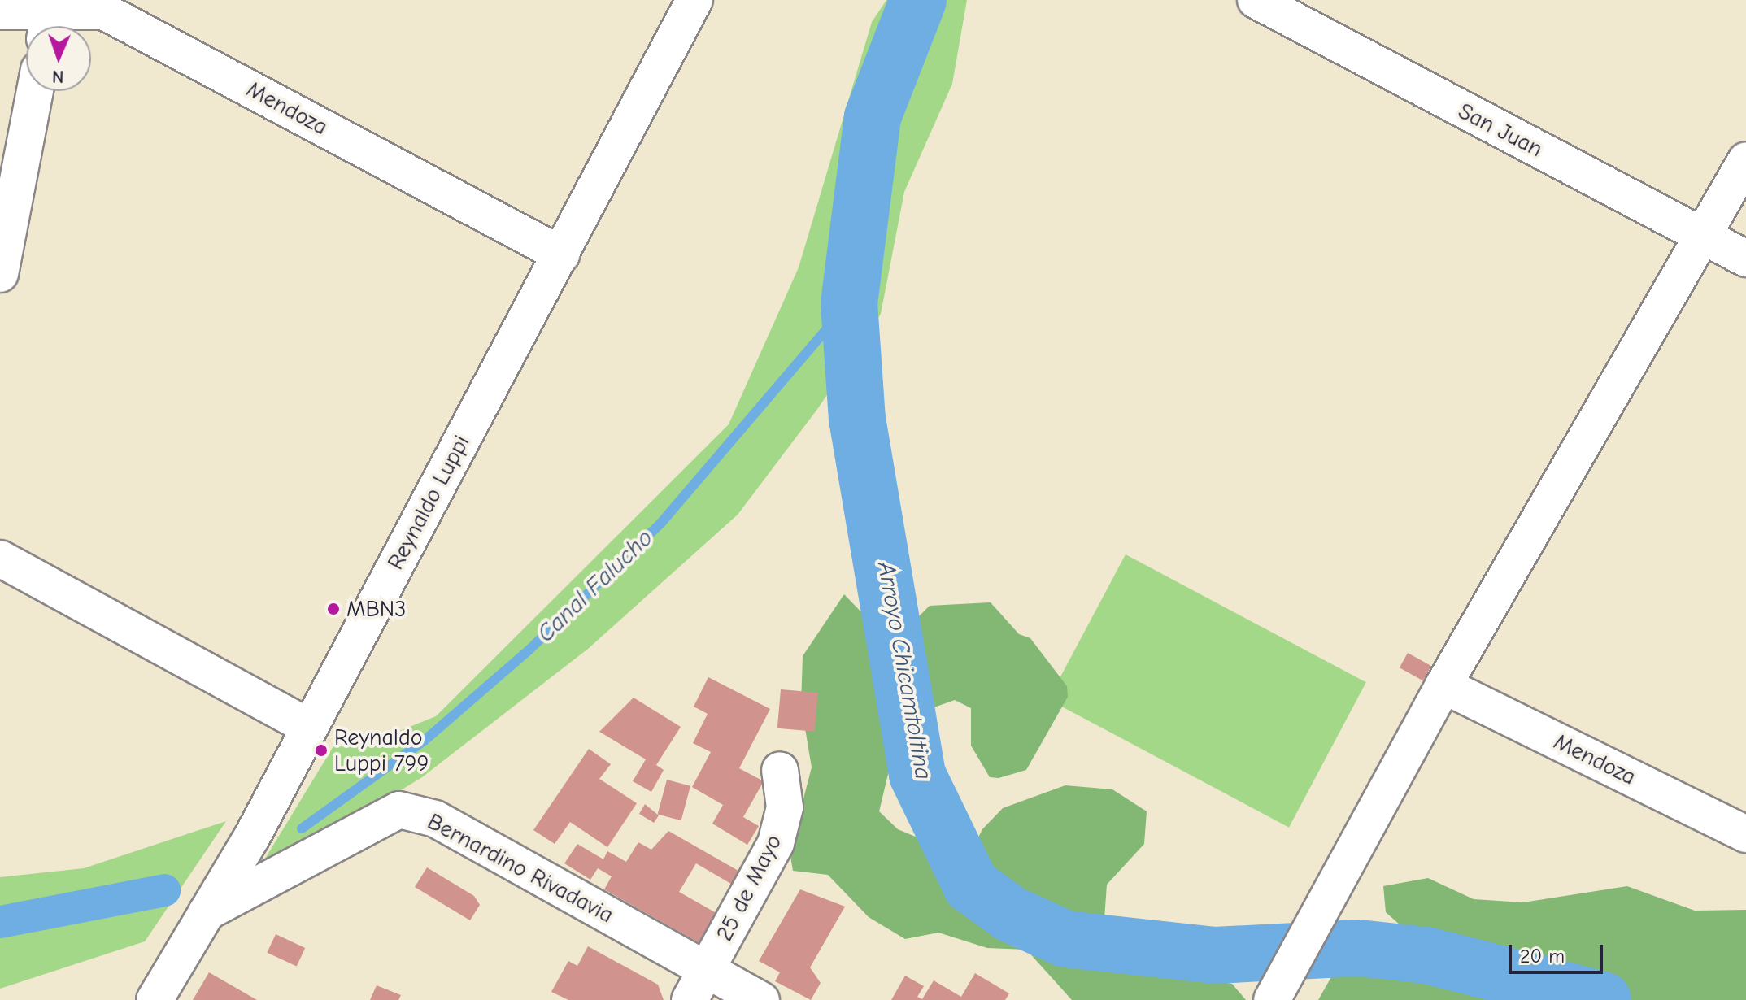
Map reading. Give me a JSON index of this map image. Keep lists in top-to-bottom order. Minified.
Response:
{"streets":{"street":["Mendoza","San Juan","Reynaldo Luppi","Bernardino Rivadavia","25 de Mayo"]},"crossings":[["Mendoza","Reynaldo Luppi"],["Reynaldo Luppi","Bernardino Rivadavia"],["Bernardino Rivadavia","25 de Mayo"]],"water":["Canal Falucho","Arroyo Chicamtoltina"],"places":["MBN3","Reynaldo Luppi 799"],"scale_bar":"20 m","north":"bottom"}
